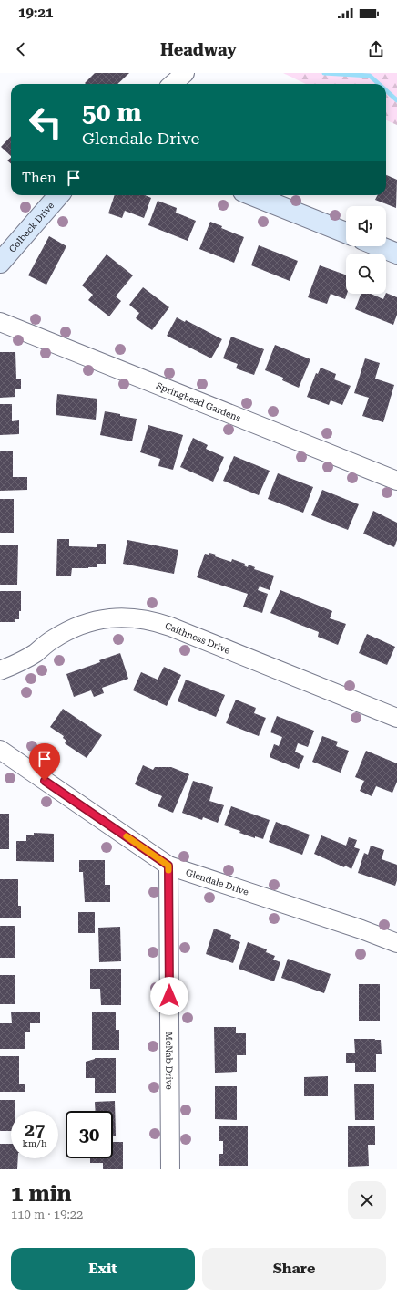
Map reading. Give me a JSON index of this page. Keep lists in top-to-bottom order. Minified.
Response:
{"streets":{"street":["Colbeck Drive","Springhead Gardens","Caithness Drive","Glendale Drive","McNab Drive"]},"crossings":[["Glendale Drive","McNab Drive"]],"page":{"status":"19:21","header":"Headway","turn":["50 m","Glendale Drive"],"then":"Then","speed":"27 km/h","limit":"30","heading":["1 min","110 m · 19:22"],"buttons":["Exit","Share"]}}
